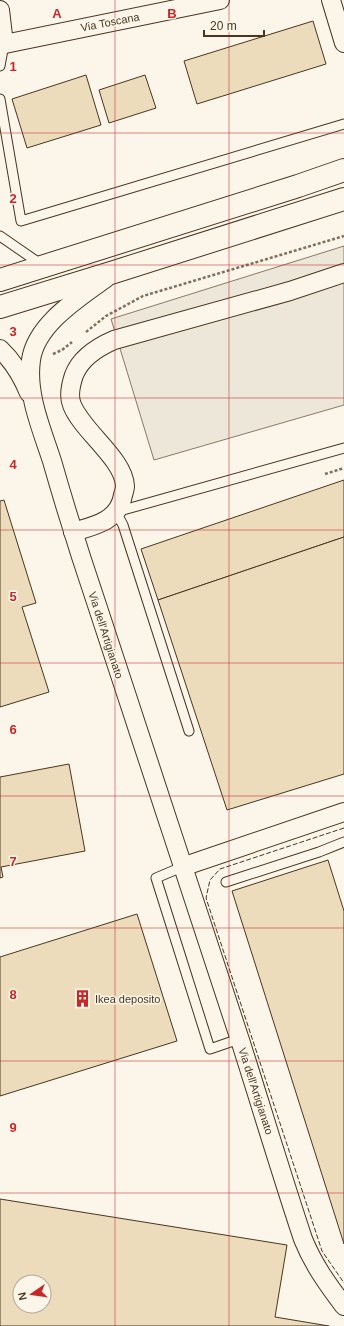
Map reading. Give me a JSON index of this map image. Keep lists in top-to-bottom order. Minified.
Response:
{"streets":{"street":["Via Toscana","Via dell'Artigianato"]},"places":{"building":["Ikea deposito"]},"scale_bar":"20 m","north":"left","grid":{"columns":["A","B"],"rows":["1","2","3","4","5","6","7","8","9"]}}
